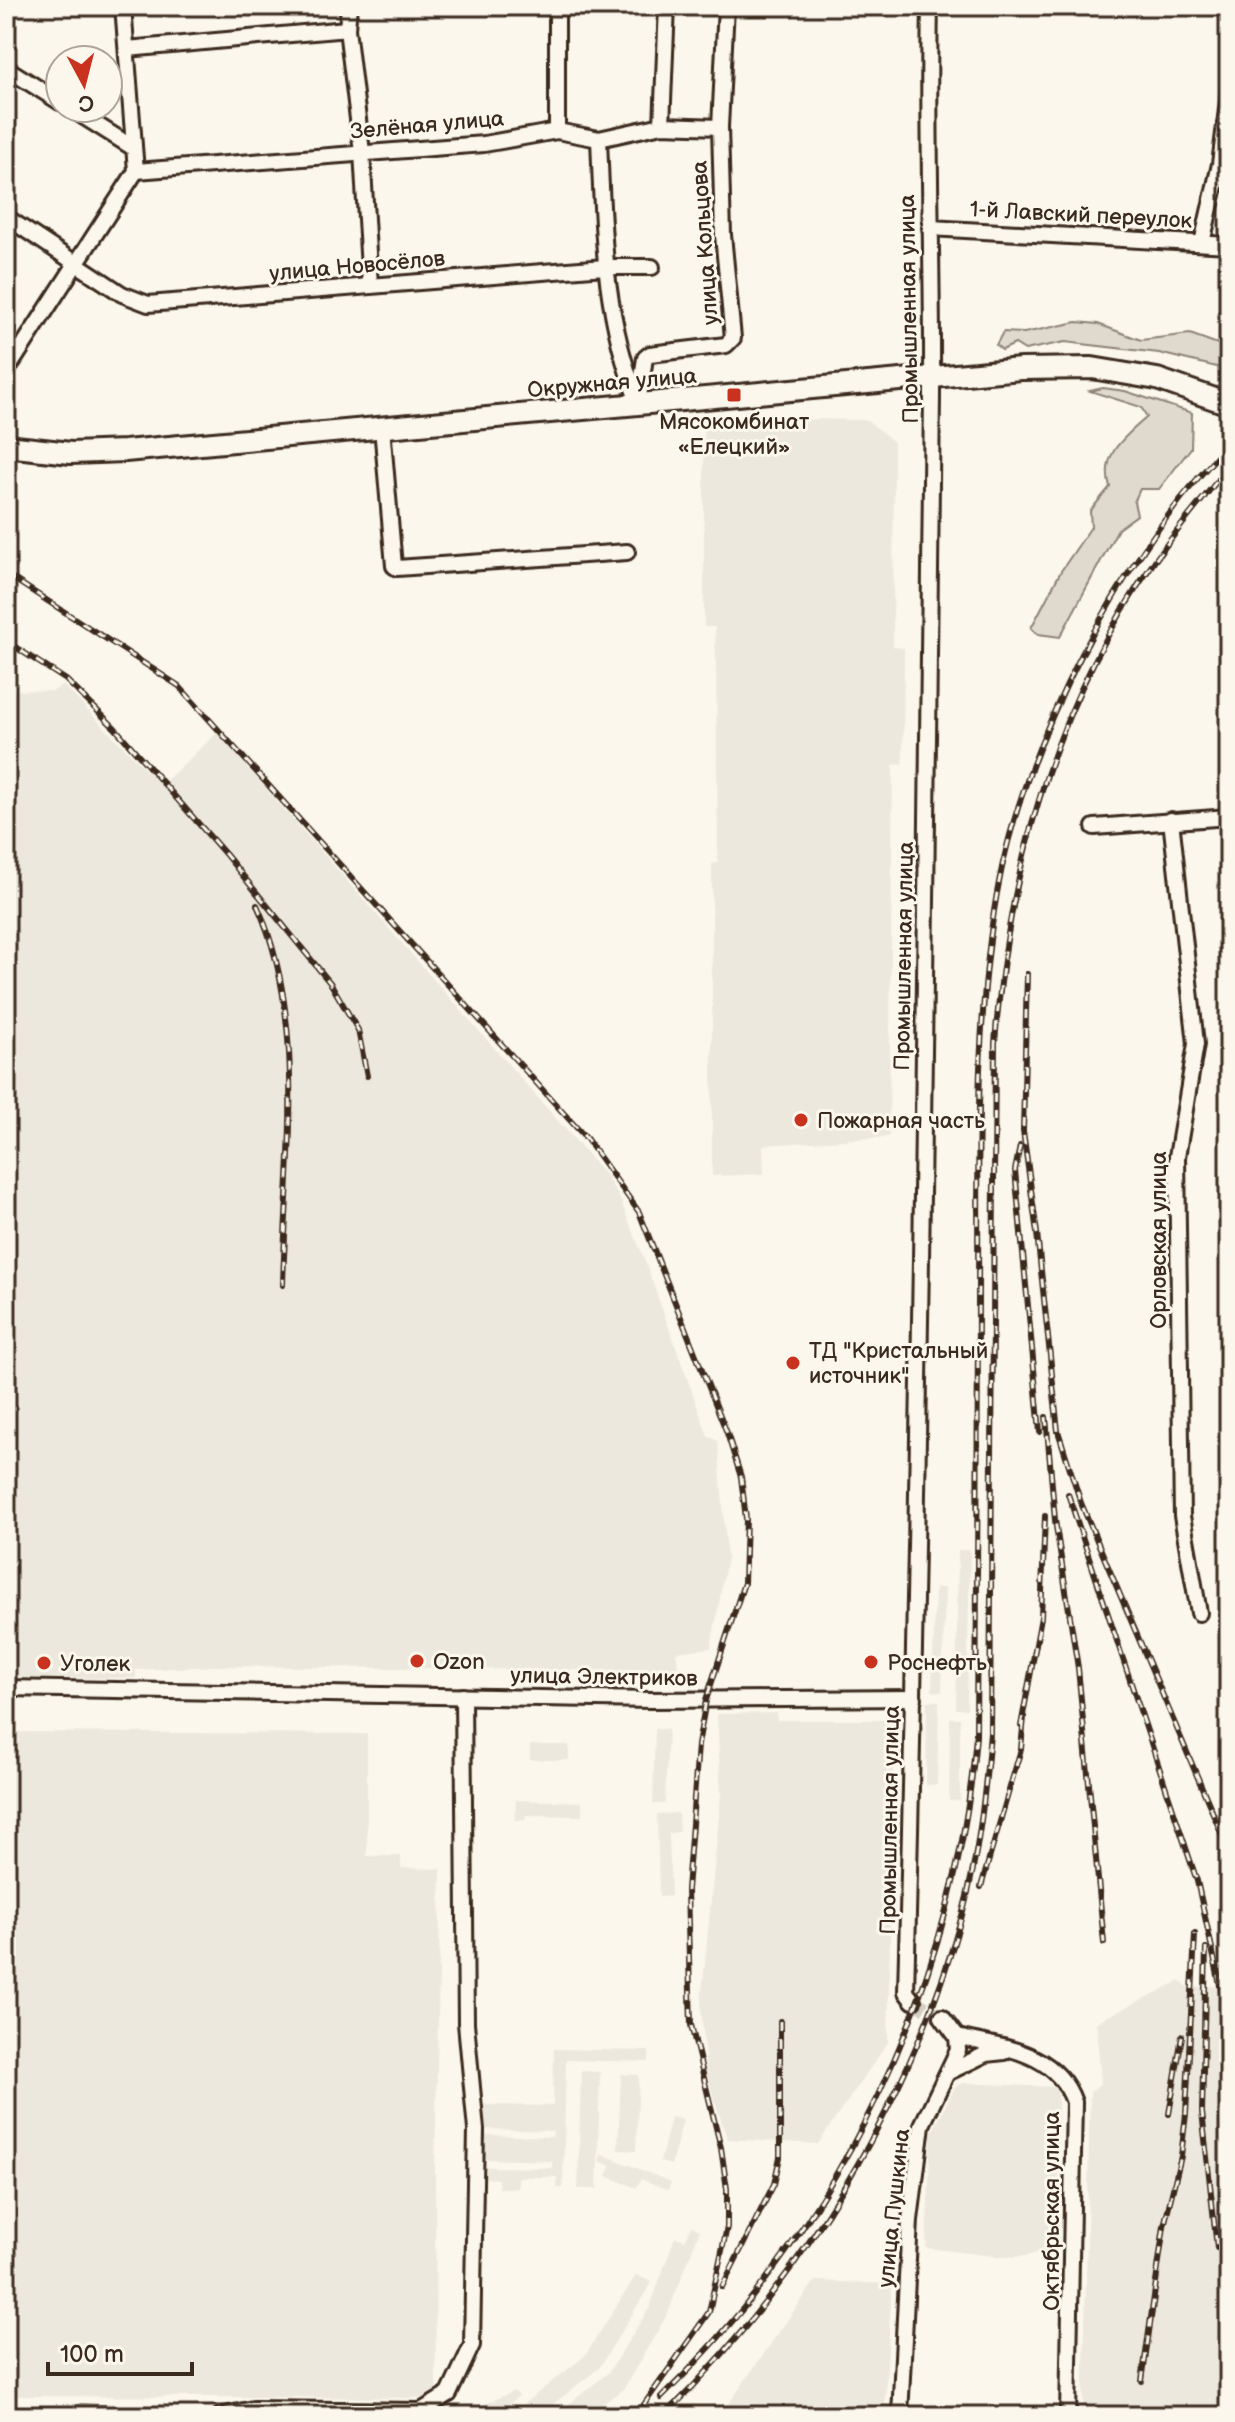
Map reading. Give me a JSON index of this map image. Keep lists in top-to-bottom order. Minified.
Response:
{"streets":{"highway":["Окружная улица"],"street":["Зелёная улица","1-й Лавский переулок","улица Кольцова","улица Новосёлов","Промышленная улица","Орловская улица","улица Электриков","улица Пушкина","Октябрьская улица"]},"crossings":[["Зелёная улица","улица Кольцова"],["1-й Лавский переулок","Промышленная улица"],["улица Кольцова","Окружная улица"],["Промышленная улица","Окружная улица"],["Промышленная улица","улица Электриков"],["улица Пушкина","Октябрьская улица"]],"places":{"transit":["Мясокомбинат «Елецкий»"],"other":["Пожарная часть","ТД \"Кристальный источник\"","Ozon","Роснефть","Уголек"]},"scale_bar":"100 m","north":"bottom"}
